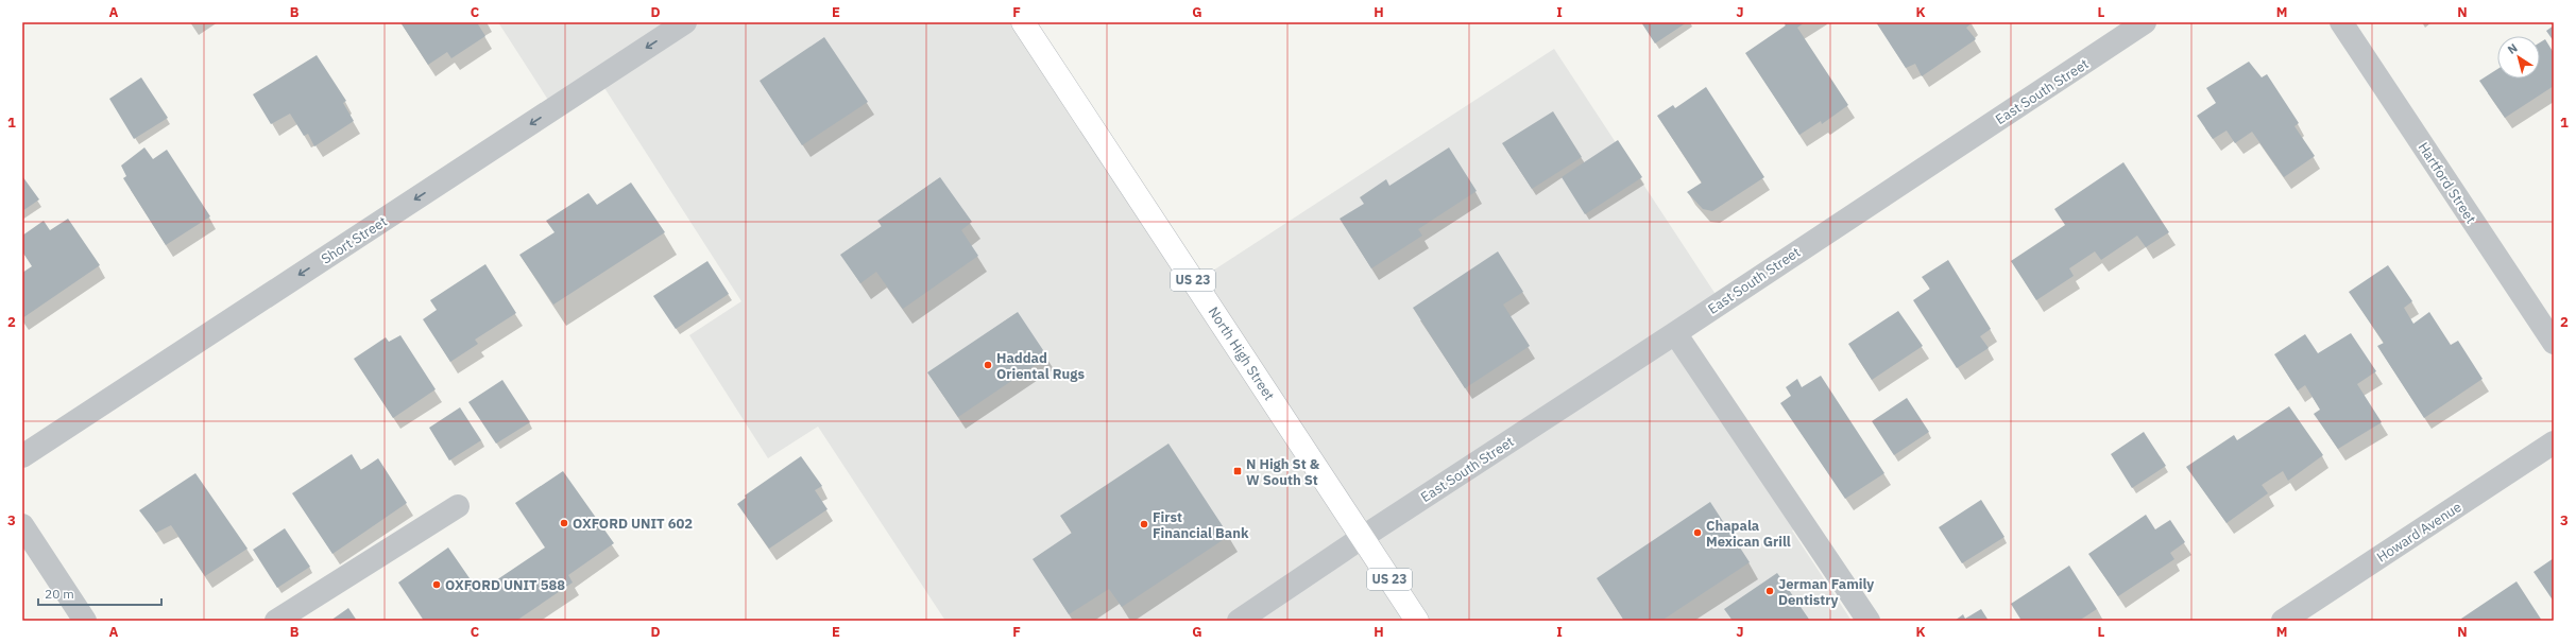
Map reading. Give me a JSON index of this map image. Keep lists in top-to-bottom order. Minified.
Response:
{"streets":{"main road":["US 23","North High Street"],"street":["East South Street","Hartford Street","Short Street","Howard Avenue"]},"crossings":[["East South Street","North High Street"]],"one_way":["Short Street"],"places":{"other":["Haddad Oriental Rugs","OXFORD UNIT 602","First Financial Bank","Chapala Mexican Grill","OXFORD UNIT 588","Jerman Family Dentistry"],"transit":["N High St & W South St"]},"scale_bar":"20 m","north":"top left","grid":{"columns":["A","B","C","D","E","F","G","H","I","J","K","L","M","N"],"rows":["1","2","3"]}}
